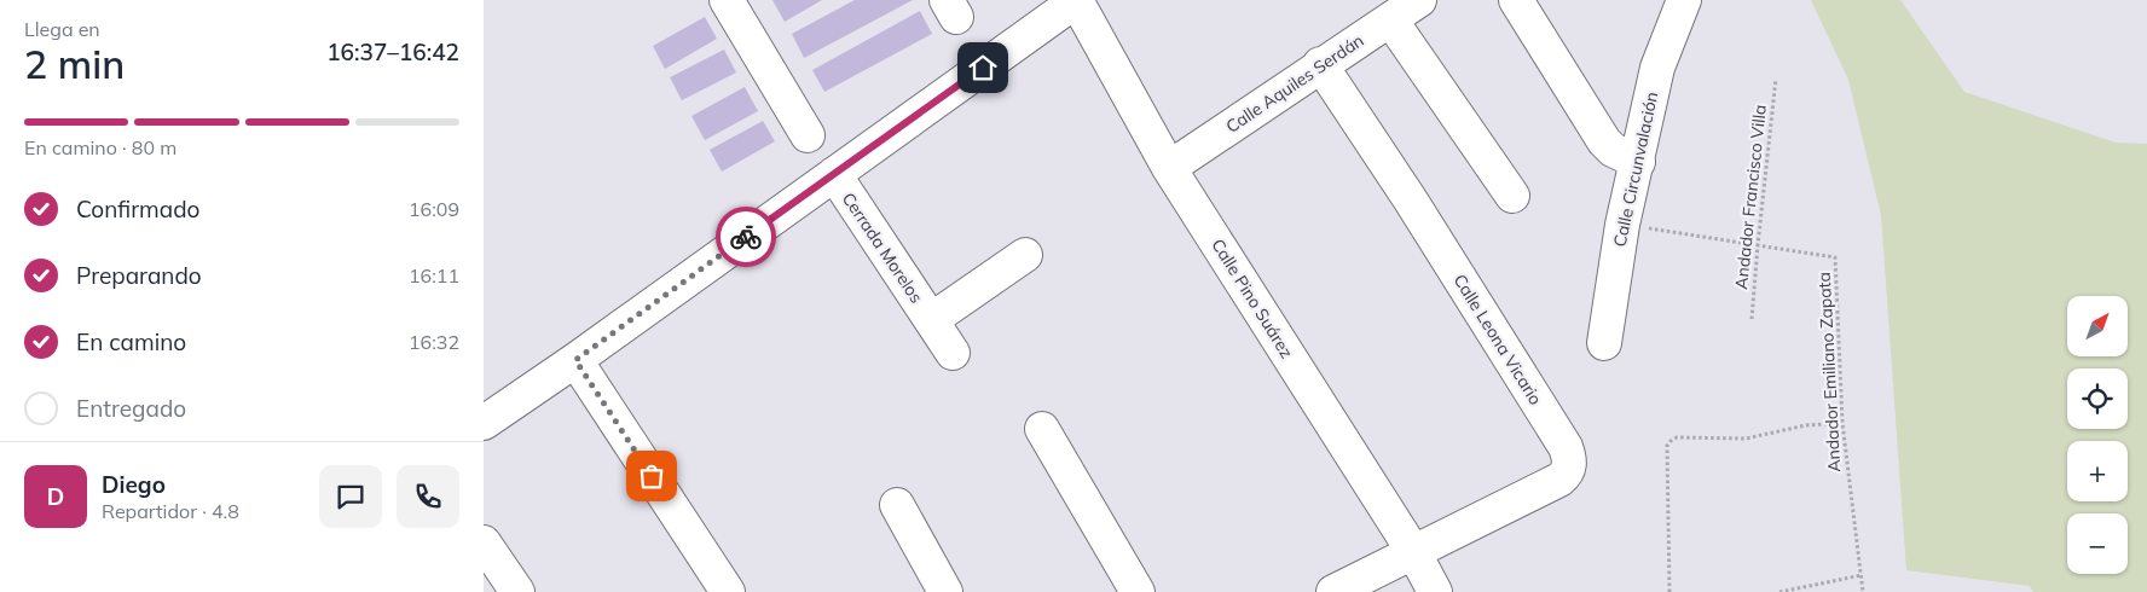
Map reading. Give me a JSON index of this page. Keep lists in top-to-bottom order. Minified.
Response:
{"streets":{"street":["Calle Aquiles Serdán","Calle Circunvalación","Cerrada Morelos","Calle Pino Suárez","Calle Leona Vicario"],"path":["Andador Francisco Villa","Andador Emiliano Zapata"]},"crossings":[["Calle Aquiles Serdán","Calle Pino Suárez"],["Calle Aquiles Serdán","Calle Leona Vicario"],["Andador Francisco Villa","Andador Emiliano Zapata"],["Calle Pino Suárez","Calle Leona Vicario"]],"north":"top right","page":{"heading":["2 min","Llega en","16:37–16:42"],"panel":["Diego","Repartidor · 4.8"],"bar":"En camino · 80 m","list":[["Confirmado","16:09"],["Preparando","16:11"],["En camino","16:32"],"Entregado"],"map_buttons":["+","−"],"round":"D"}}
